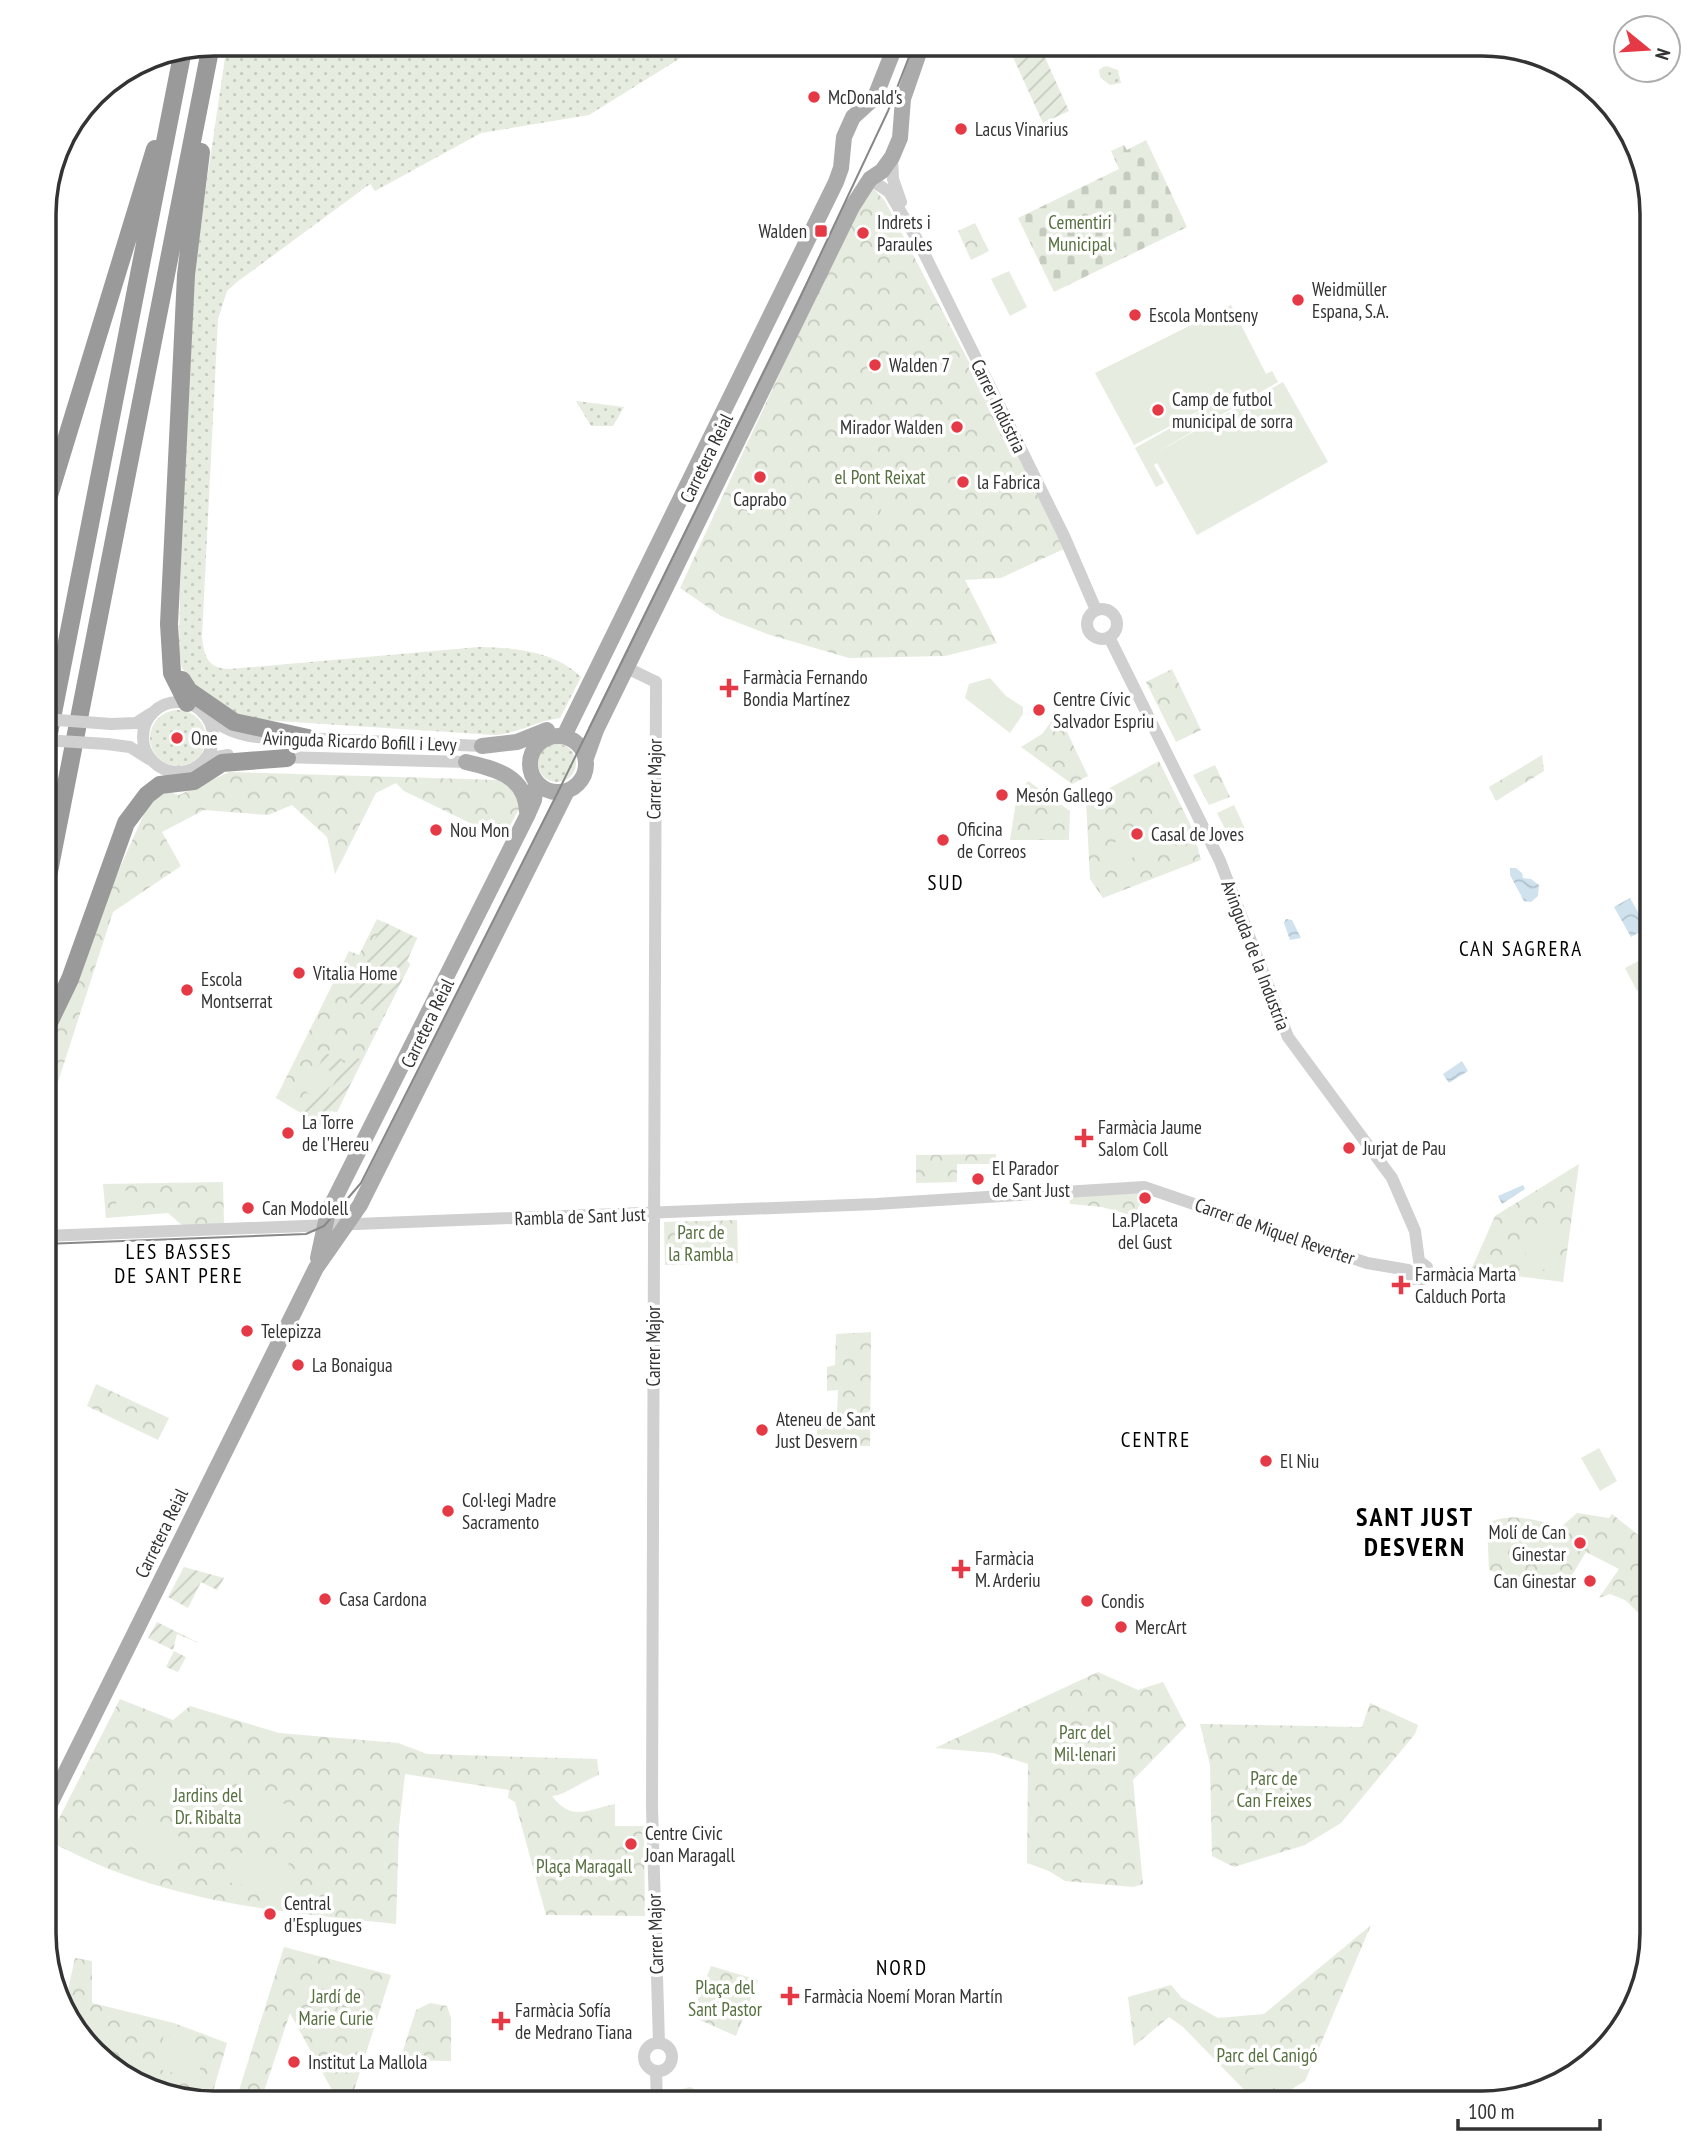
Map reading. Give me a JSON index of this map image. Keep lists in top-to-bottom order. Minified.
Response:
{"streets":{"main road":["Carretera Reial"],"street":["Carrer Indústria","Avinguda Ricardo Bofill i Levy","Carrer Major","Avinguda de la Industria","Rambla de Sant Just","Carrer de Miquel Reverter"]},"crossings":[["Carrer Indústria","Avinguda de la Industria"],["Carretera Reial","Carrer Major"],["Carretera Reial","Rambla de Sant Just"],["Carrer Major","Rambla de Sant Just"],["Avinguda de la Industria","Carrer de Miquel Reverter"],["Rambla de Sant Just","Carrer de Miquel Reverter"]],"districts":["SUD","CAN SAGRERA","LES BASSES DE SANT PERE","CENTRE","SANT JUST DESVERN","NORD"],"parks":["Cementiri Municipal","el Pont Reixat","Parc de la Rambla","Parc del Mil·lenari","Parc de Can Freixes","Jardins del Dr. Ribalta","Plaça Maragall","Plaça del Sant Pastor","Jardí de Marie Curie","Parc del Canigó"],"places":{"other":["McDonald's","Lacus Vinarius","Indrets i Paraules","Weidmüller Espana, S.A.","Escola Montseny","Walden 7","Camp de futbol municipal de sorra","Mirador Walden","Caprabo","la Fabrica","Centre Cívic Salvador Espriu","One","Mesón Gallego","Nou Mon","Casal de Joves","Oficina de Correos","Vitalia Home","Escola Montserrat","La Torre de l'Hereu","Jurjat de Pau","El Parador de Sant Just","La.Placeta del Gust","Can Modolell","Telepizza","La Bonaigua","Ateneu de Sant Just Desvern","El Niu","Col·legi Madre Sacramento","Molí de Can Ginestar","Can Ginestar","Casa Cardona","Condis","MercArt","Centre Civic Joan Maragall","Central d'Esplugues","Institut La Mallola"],"transit":["Walden"],"health":["Farmàcia Fernando Bondia Martínez","Farmàcia Jaume Salom Coll","Farmàcia Marta Calduch Porta","Farmàcia M. Arderiu","Farmàcia Noemí Moran Martín","Farmàcia Sofía de Medrano Tiana"]},"scale_bar":"100 m","north":"right"}
